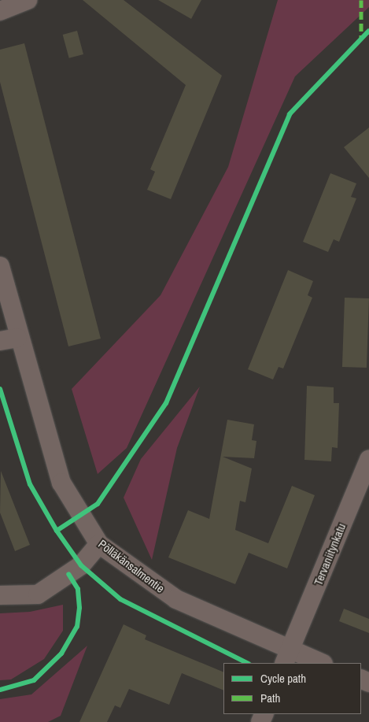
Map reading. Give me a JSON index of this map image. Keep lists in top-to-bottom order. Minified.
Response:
{"streets":{"street":["Tervaniitynkatu","Pölläkänsalmentie"]},"crossings":[["Tervaniitynkatu","Pölläkänsalmentie"]],"legend":["Cycle path","Path"]}
